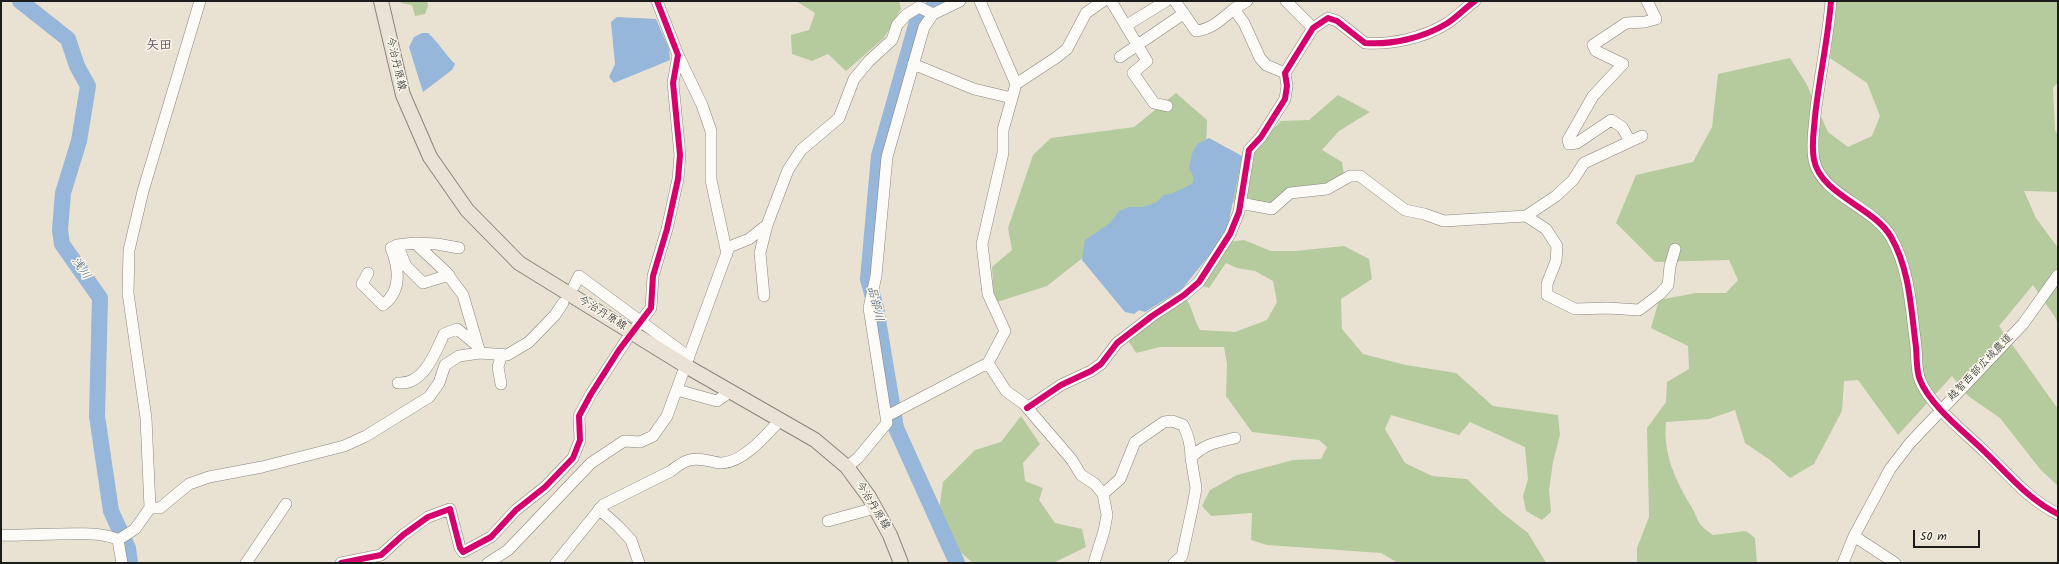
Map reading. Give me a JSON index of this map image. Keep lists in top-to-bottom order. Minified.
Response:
{"streets":{"main road":["今治丹原線"],"street":["越智西部広域農道"]},"districts":["矢田"],"water":["浅川","品部川"],"scale_bar":"50 m"}
